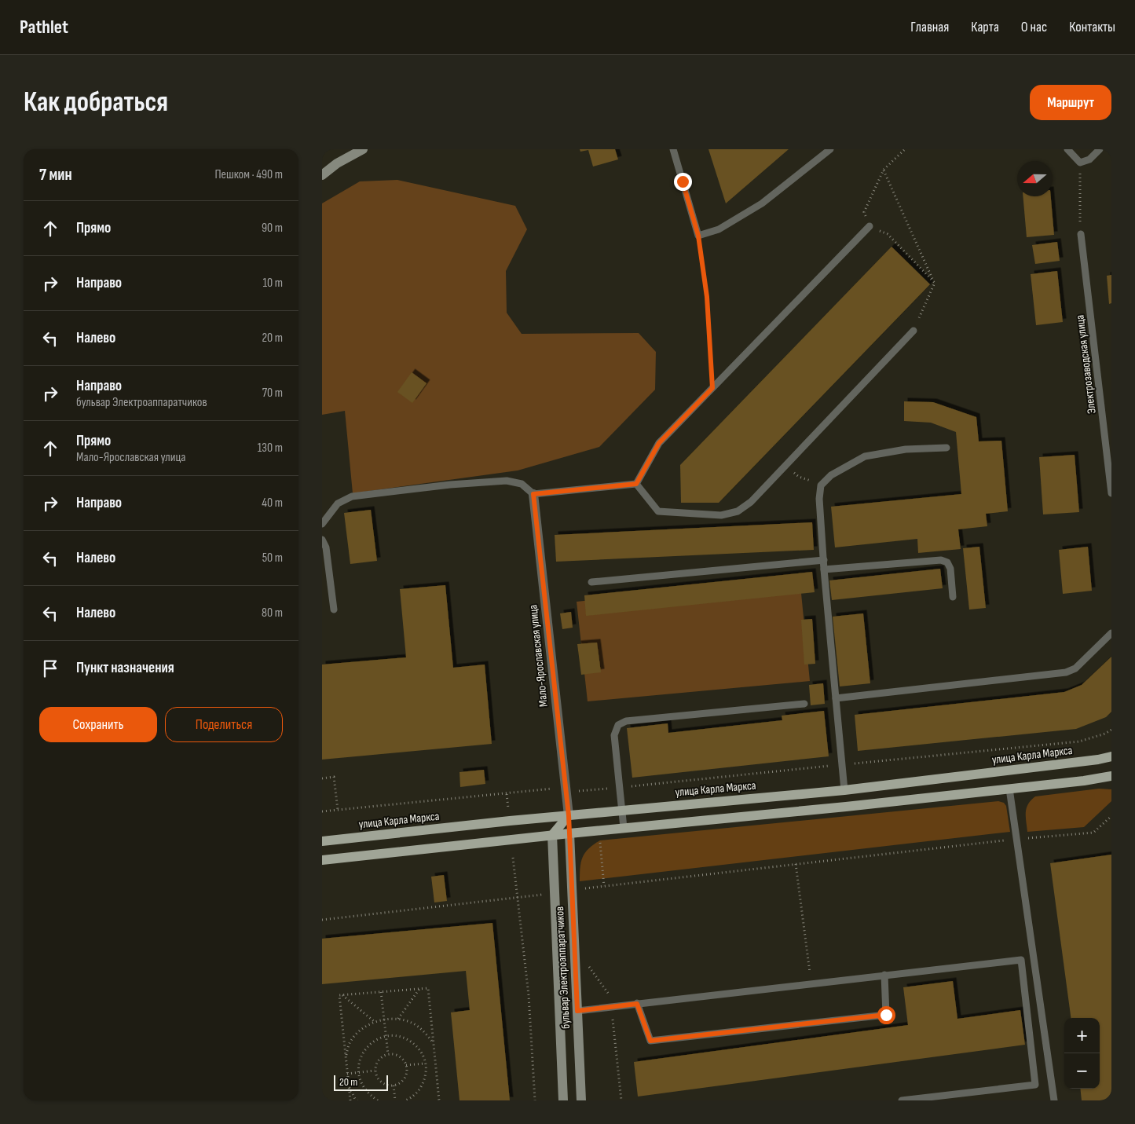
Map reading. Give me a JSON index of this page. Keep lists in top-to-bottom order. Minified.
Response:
{"streets":{"main road":["улица Карла Маркса"],"street":["Мало-Ярославская улица","бульвар Электроаппаратчиков"],"lane":["Электрозаводская улица"]},"crossings":[["Мало-Ярославская улица","улица Карла Маркса"]],"scale_bar":"20 m","north":"left","page":{"header":"Pathlet","nav":["Главная","Карта","О нас","Контакты"],"buttons":["Маршрут",["Сохранить","Поделиться"]],"title":"Как добраться","heading":["7 мин","Пешком · 490 m"],"list":[["Прямо","90 m"],["Направо","10 m"],["Налево","20 m"],["Направо","бульвар Электроаппаратчиков","70 m"],["Прямо","Мало-Ярославская улица","130 m"],["Направо","40 m"],["Налево","50 m"],["Налево","80 m"],"Пункт назначения"],"map_buttons":["+","−"],"scale":"20 m"}}
